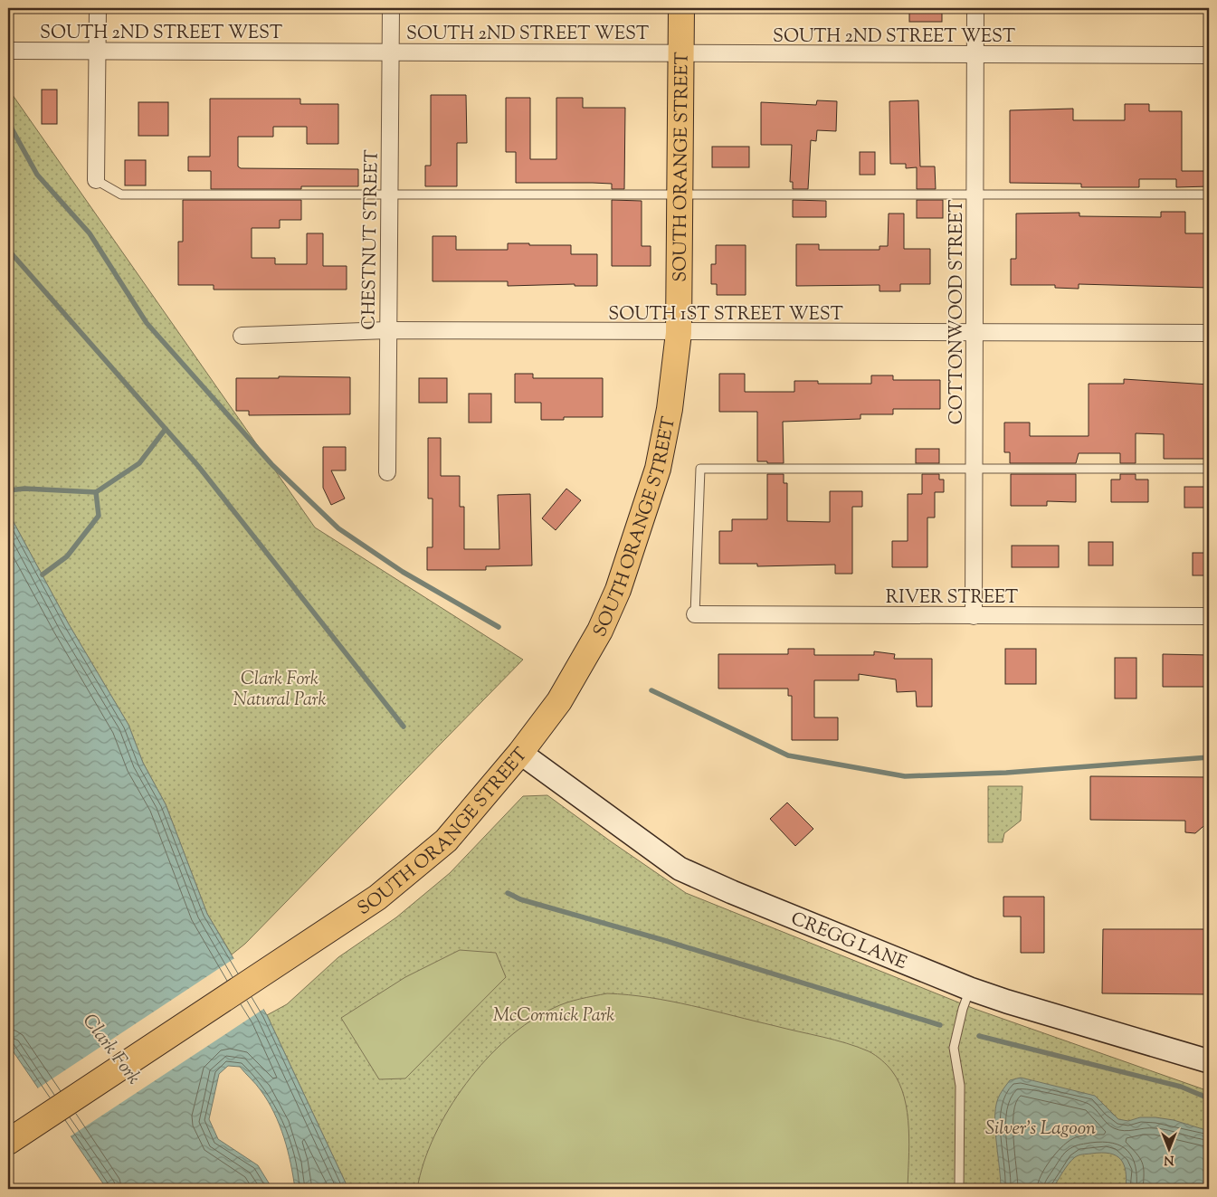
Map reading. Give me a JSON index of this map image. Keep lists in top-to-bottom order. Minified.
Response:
{"streets":{"main road":["SOUTH ORANGE STREET"],"street":["SOUTH 2ND STREET WEST","CHESTNUT STREET","COTTONWOOD STREET","SOUTH 1ST STREET WEST","RIVER STREET","CREGG LANE"]},"crossings":[["SOUTH 2ND STREET WEST","SOUTH ORANGE STREET"],["SOUTH 2ND STREET WEST","CHESTNUT STREET"],["SOUTH 2ND STREET WEST","COTTONWOOD STREET"],["SOUTH ORANGE STREET","SOUTH 1ST STREET WEST"],["SOUTH ORANGE STREET","CREGG LANE"],["CHESTNUT STREET","SOUTH 1ST STREET WEST"],["COTTONWOOD STREET","SOUTH 1ST STREET WEST"],["COTTONWOOD STREET","RIVER STREET"]],"water":["Clark Fork","Silver's Lagoon"],"parks":["Clark Fork Natural Park","McCormick Park"],"north":"bottom"}
